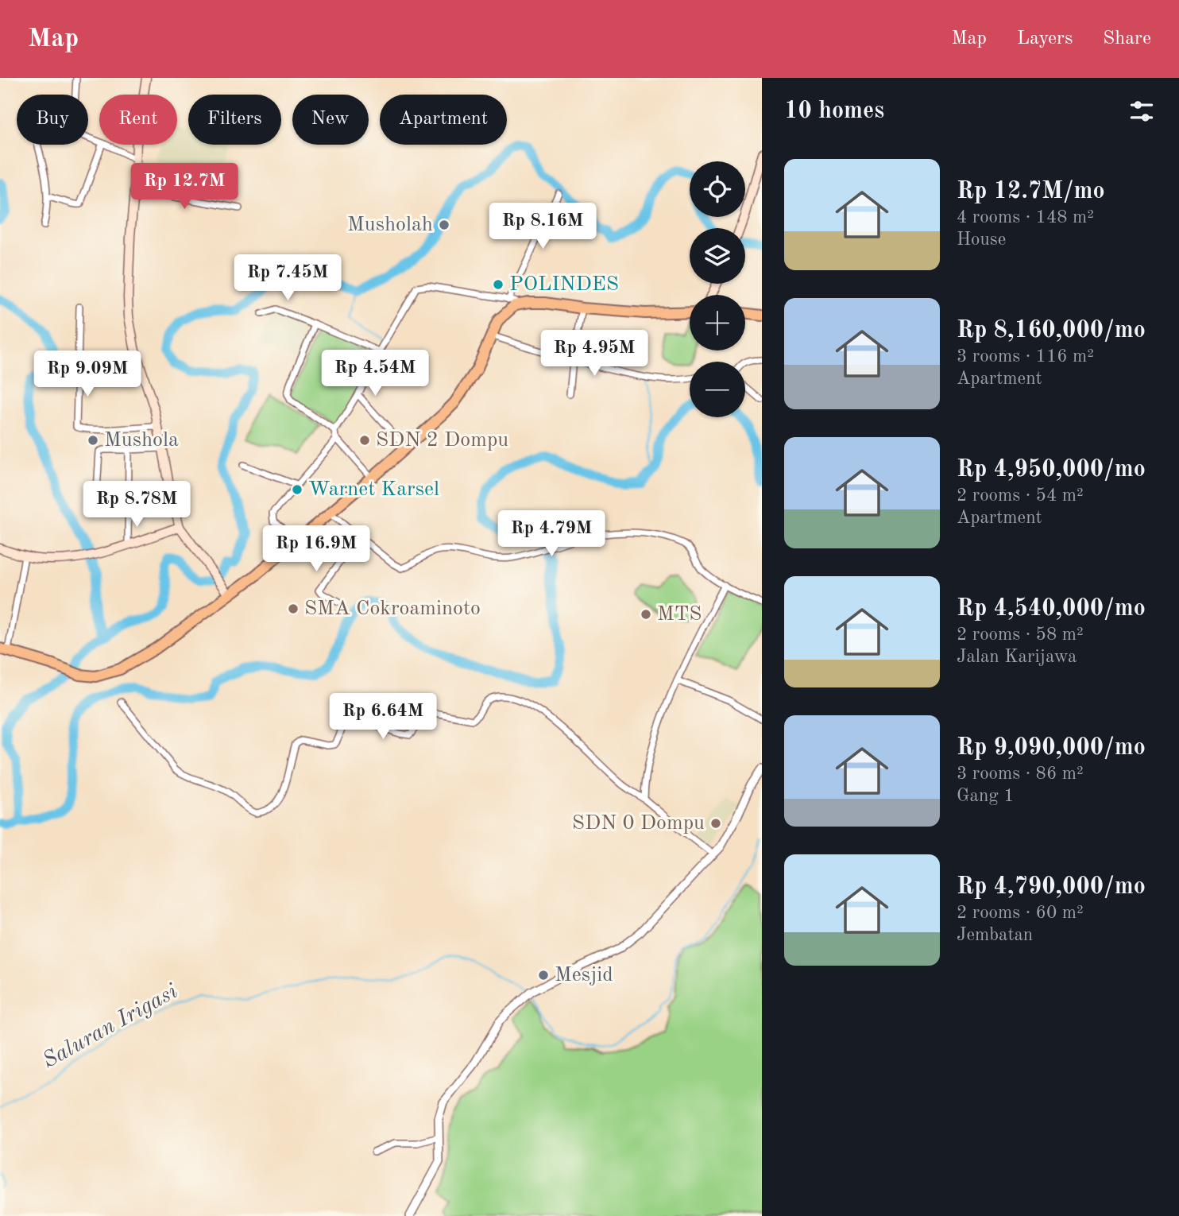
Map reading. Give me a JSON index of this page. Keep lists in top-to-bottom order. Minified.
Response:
{"water":["Saluran Irigasi"],"places":["Musholah","POLINDES","Mushola","SDN 2 Dompu","Warnet Karsel","SMA Cokroaminoto","MTS","SDN 0 Dompu","Mesjid"],"page":{"header":"Map","nav":["Map","Layers","Share"],"heading":"10 homes","chip":["Buy","Rent","Filters","New","Apartment"],"list":[{"name":"Rp 12.7M/mo","note":"4 rooms · 148 m² · House"},{"name":"Rp 8,160,000/mo","note":"3 rooms · 116 m² · Apartment"},{"name":"Rp 4,950,000/mo","note":"2 rooms · 54 m² · Apartment"},{"name":"Rp 4,540,000/mo","note":"2 rooms · 58 m² · Jalan Karijawa"},{"name":"Rp 9,090,000/mo","note":"3 rooms · 86 m² · Gang 1"},{"name":"Rp 4,790,000/mo","note":"2 rooms · 60 m² · Jembatan"}],"map_buttons":["+","−"],"price":["Rp 12.7M","Rp 8.16M","Rp 7.45M","Rp 4.95M","Rp 4.54M","Rp 9.09M","Rp 8.78M","Rp 4.79M","Rp 16.9M","Rp 6.64M"]}}
